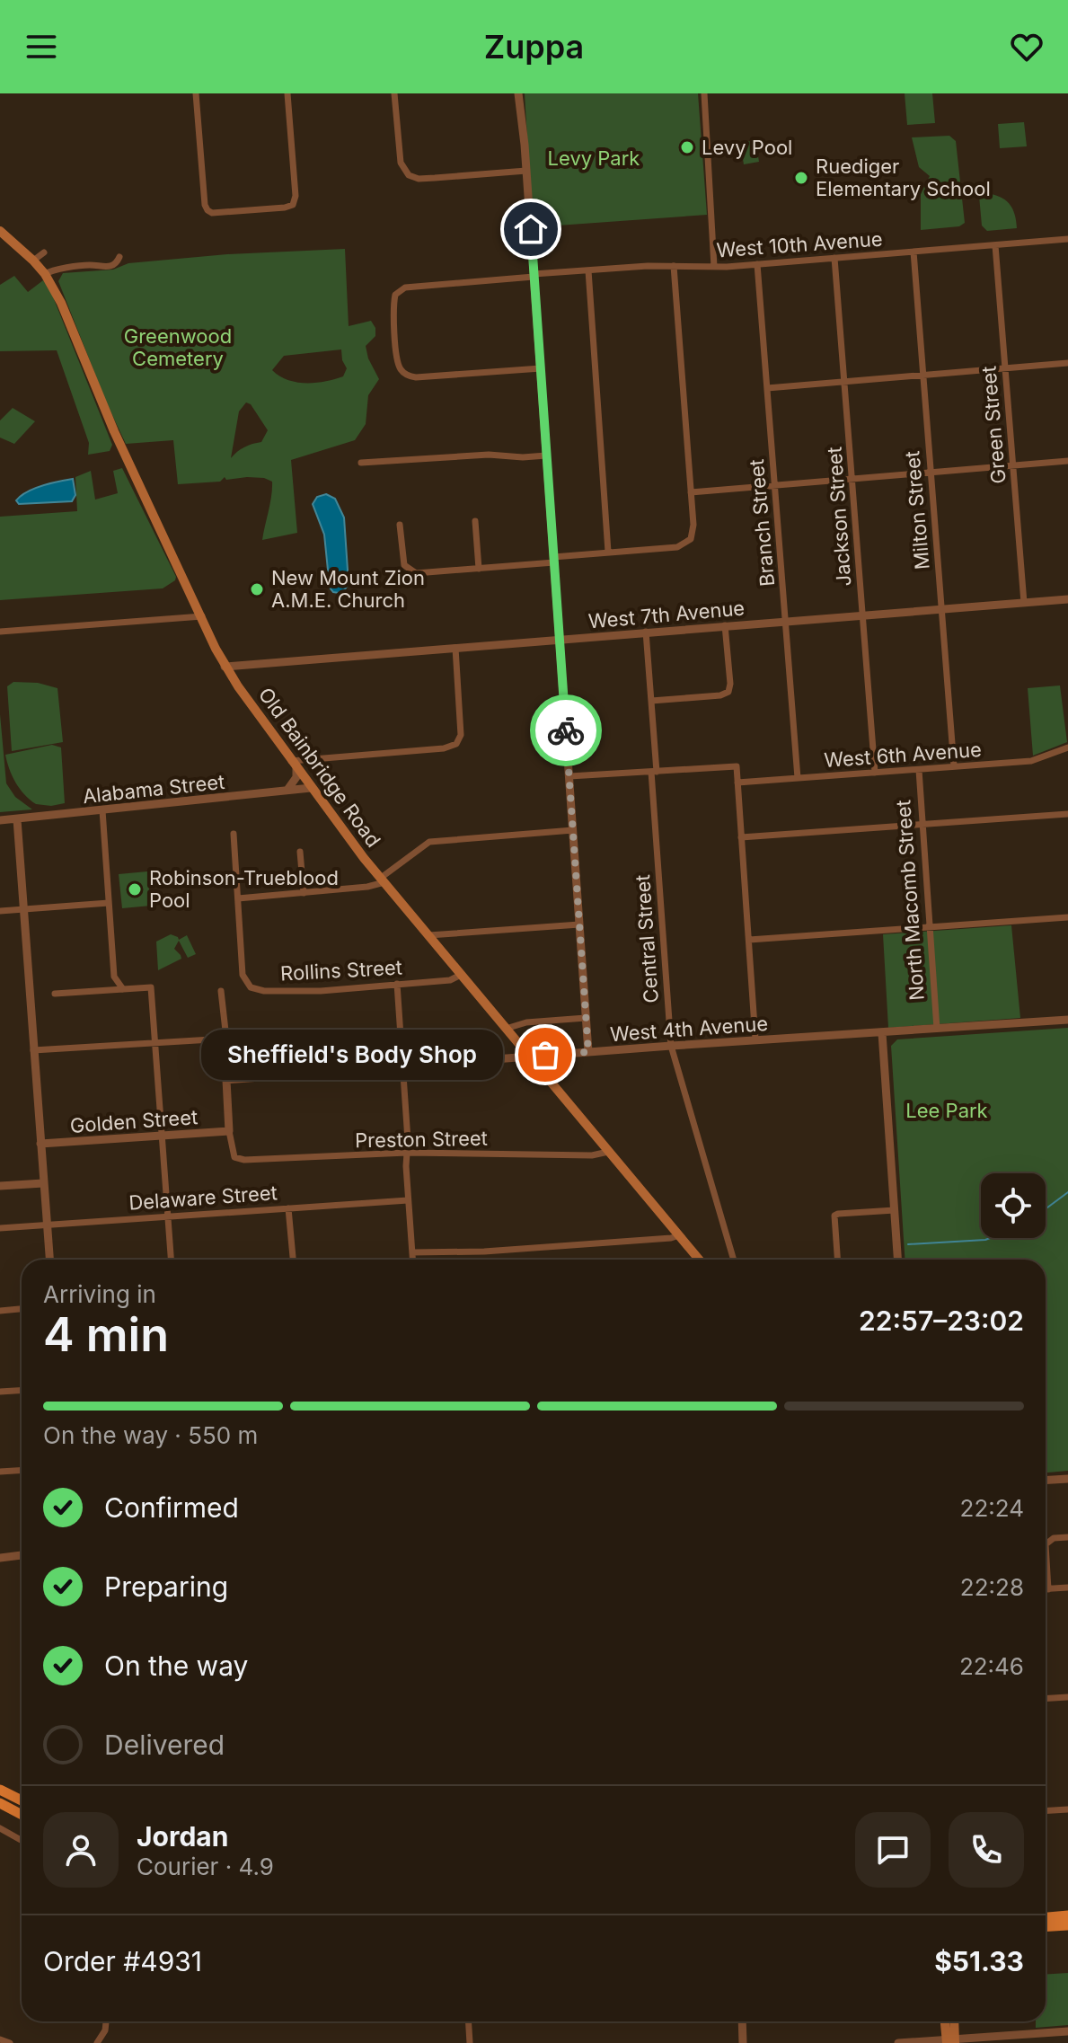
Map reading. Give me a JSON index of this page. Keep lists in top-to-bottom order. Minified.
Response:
{"streets":{"main road":["Old Bainbridge Road"],"street":["West 10th Avenue","Green Street","Milton Street","Jackson Street","Branch Street","West 7th Avenue","West 6th Avenue","Alabama Street","North Macomb Street","Central Street","Rollins Street","West 4th Avenue","Golden Street","Preston Street","Delaware Street"]},"crossings":[["West 10th Avenue","Green Street"],["West 10th Avenue","Milton Street"],["West 10th Avenue","Jackson Street"],["West 10th Avenue","Branch Street"],["Green Street","West 7th Avenue"],["Milton Street","West 7th Avenue"],["Milton Street","West 6th Avenue"],["Jackson Street","West 7th Avenue"],["Jackson Street","West 6th Avenue"],["Branch Street","West 7th Avenue"],["Branch Street","West 6th Avenue"],["West 7th Avenue","Old Bainbridge Road"],["West 7th Avenue","Central Street"],["West 6th Avenue","North Macomb Street"],["Old Bainbridge Road","Alabama Street"],["Old Bainbridge Road","Rollins Street"],["Old Bainbridge Road","West 4th Avenue"],["Old Bainbridge Road","Preston Street"],["North Macomb Street","West 4th Avenue"],["Central Street","West 4th Avenue"],["Golden Street","Preston Street"]],"parks":["Levy Park","Greenwood Cemetery","Lee Park"],"places":["Levy Pool","Ruediger Elementary School","New Mount Zion A.M.E. Church","Robinson-Trueblood Pool","Sheffield's Body Shop"],"page":{"header":"Zuppa","bubble":"Sheffield's Body Shop","heading":["4 min","Arriving in","22:57–23:02"],"panel":["Jordan","Courier · 4.9","Order #4931","$51.33"],"bar":"On the way · 550 m","list":[["Confirmed","22:24"],["Preparing","22:28"],["On the way","22:46"],"Delivered"]}}
